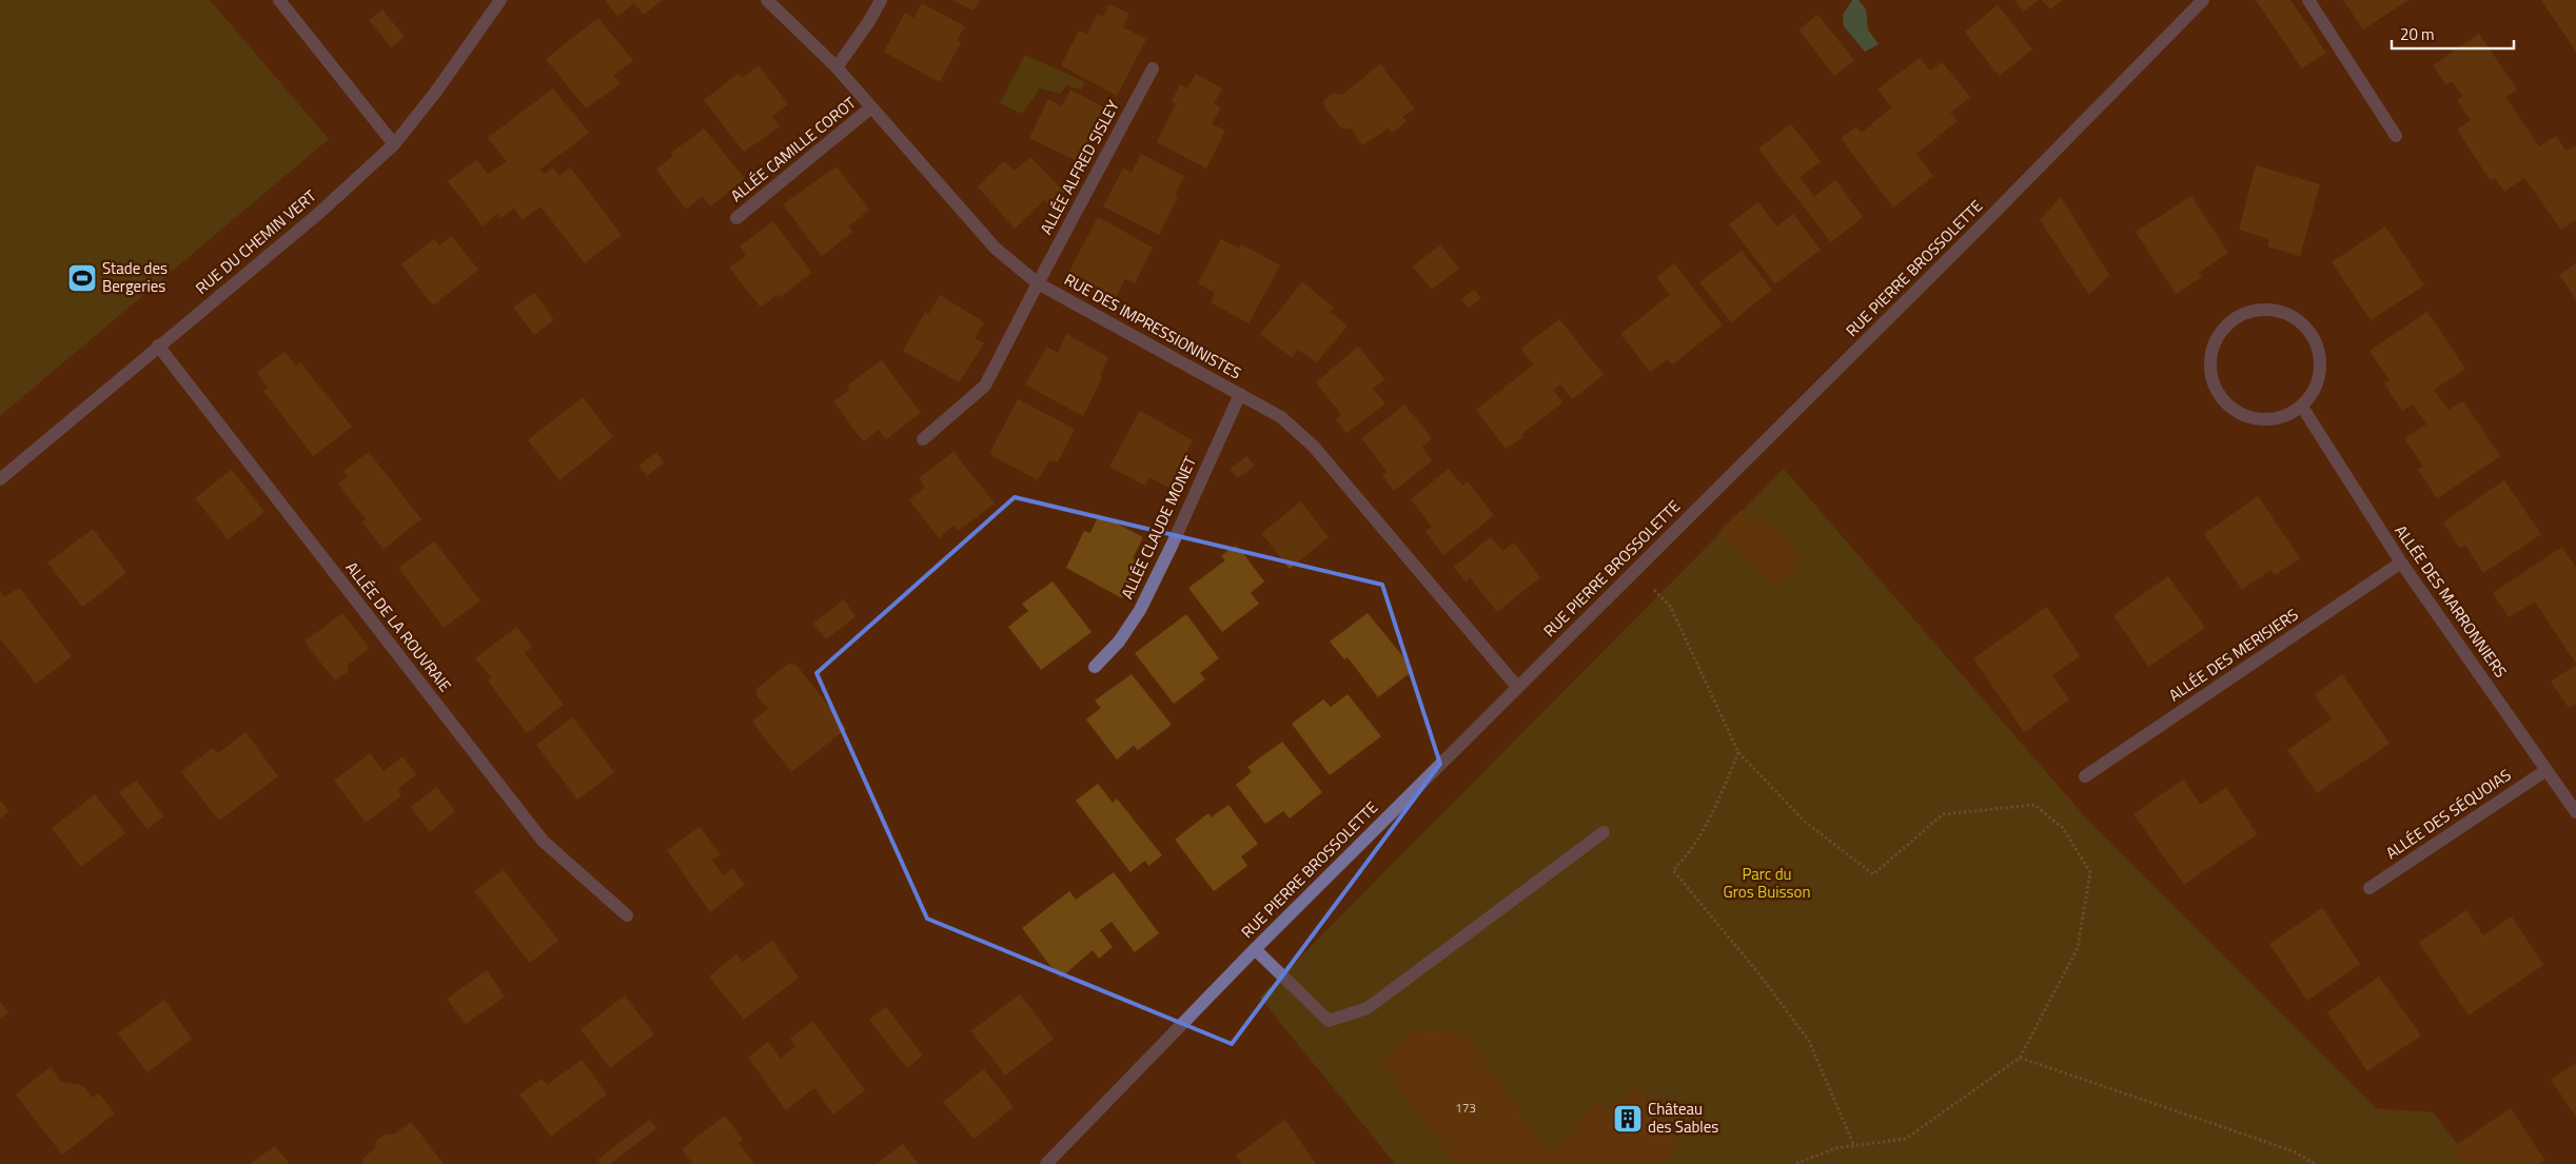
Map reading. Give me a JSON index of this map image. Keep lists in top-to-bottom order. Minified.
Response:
{"streets":{"street":["ALLÉE CAMILLE COROT","ALLÉE ALFRED SISLEY","RUE DU CHEMIN VERT","RUE PIERRE BROSSOLETTE","RUE DES IMPRESSIONNISTES","ALLÉE CLAUDE MONET","ALLÉE DES MARRONNIERS","ALLÉE DE LA ROUVRAIE","ALLÉE DES MERISIERS","ALLÉE DES SÉQUOIAS"]},"crossings":[["ALLÉE CAMILLE COROT","RUE DES IMPRESSIONNISTES"],["ALLÉE ALFRED SISLEY","RUE DES IMPRESSIONNISTES"],["RUE DU CHEMIN VERT","ALLÉE DE LA ROUVRAIE"],["RUE PIERRE BROSSOLETTE","RUE DES IMPRESSIONNISTES"],["RUE DES IMPRESSIONNISTES","ALLÉE CLAUDE MONET"],["ALLÉE DES MARRONNIERS","ALLÉE DES MERISIERS"],["ALLÉE DES MARRONNIERS","ALLÉE DES SÉQUOIAS"]],"parks":["Parc du Gros Buisson"],"places":{"sports":["Stade des Bergeries"],"building":["Château des Sables"]},"house_numbers":["173"],"scale_bar":"20 m"}
